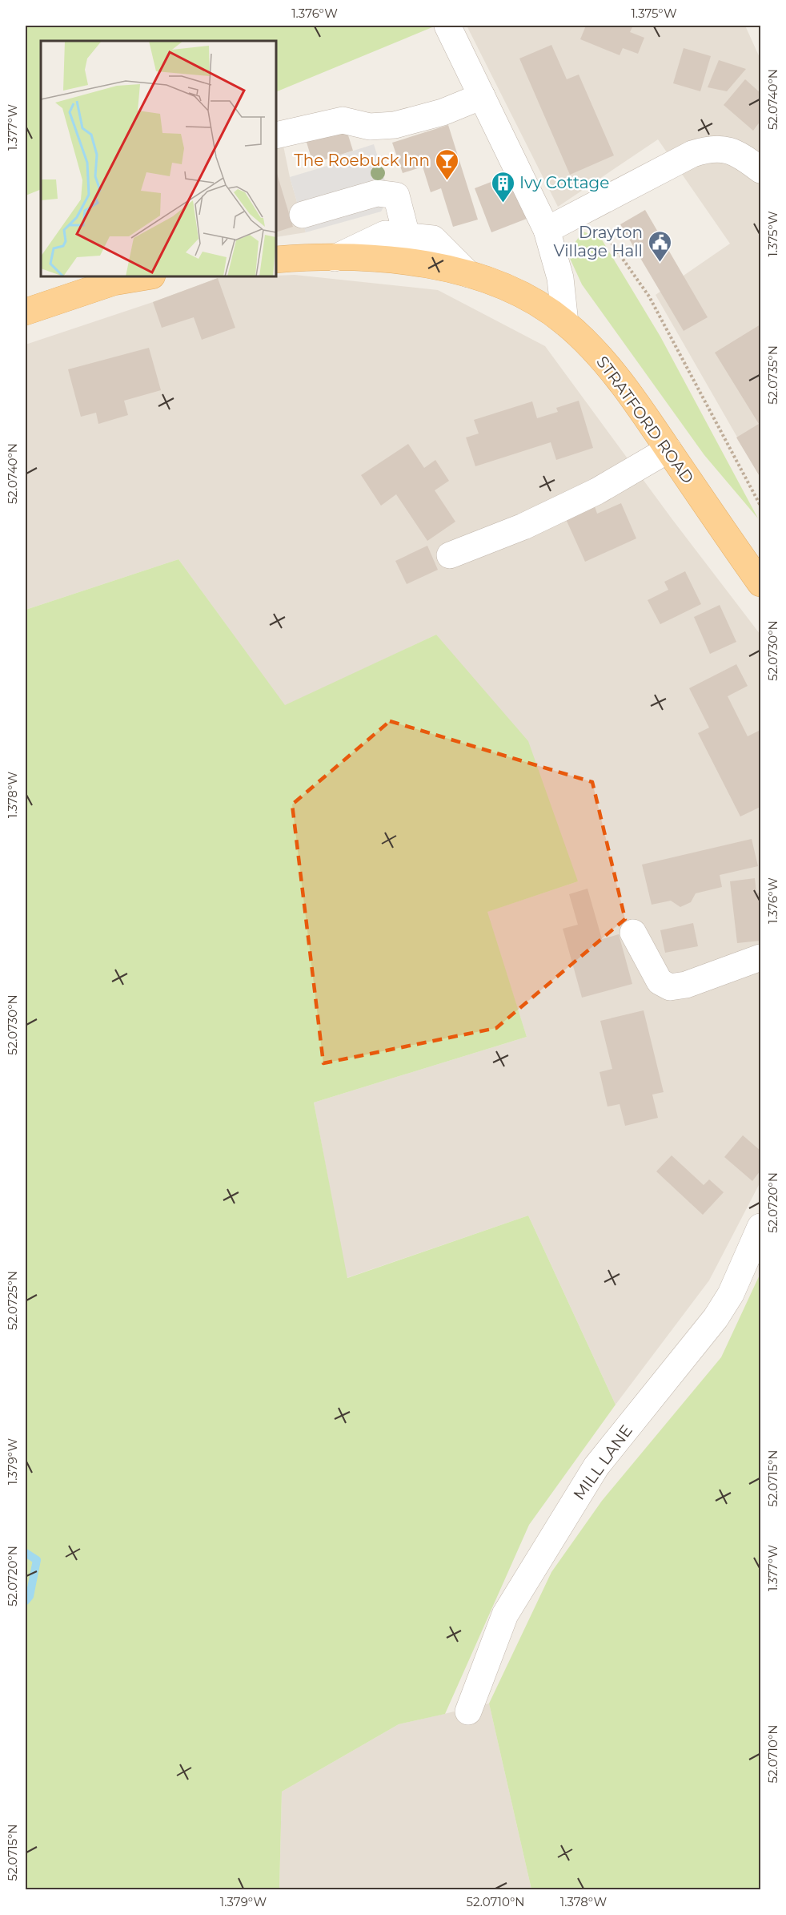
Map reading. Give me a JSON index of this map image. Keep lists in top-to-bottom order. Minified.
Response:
{"streets":{"main road":["STRATFORD ROAD"],"street":["MILL LANE"]},"places":{"bar":["The Roebuck Inn"],"building":["Ivy Cottage"],"public building":["Drayton Village Hall"]},"coordinates":["1.376°W","1.375°W","52.0740°N","1.377°W","52.0735°N","52.0730°N","1.378°W","52.0720°N","52.0725°N","1.379°W","52.0715°N","52.0710°N"]}
